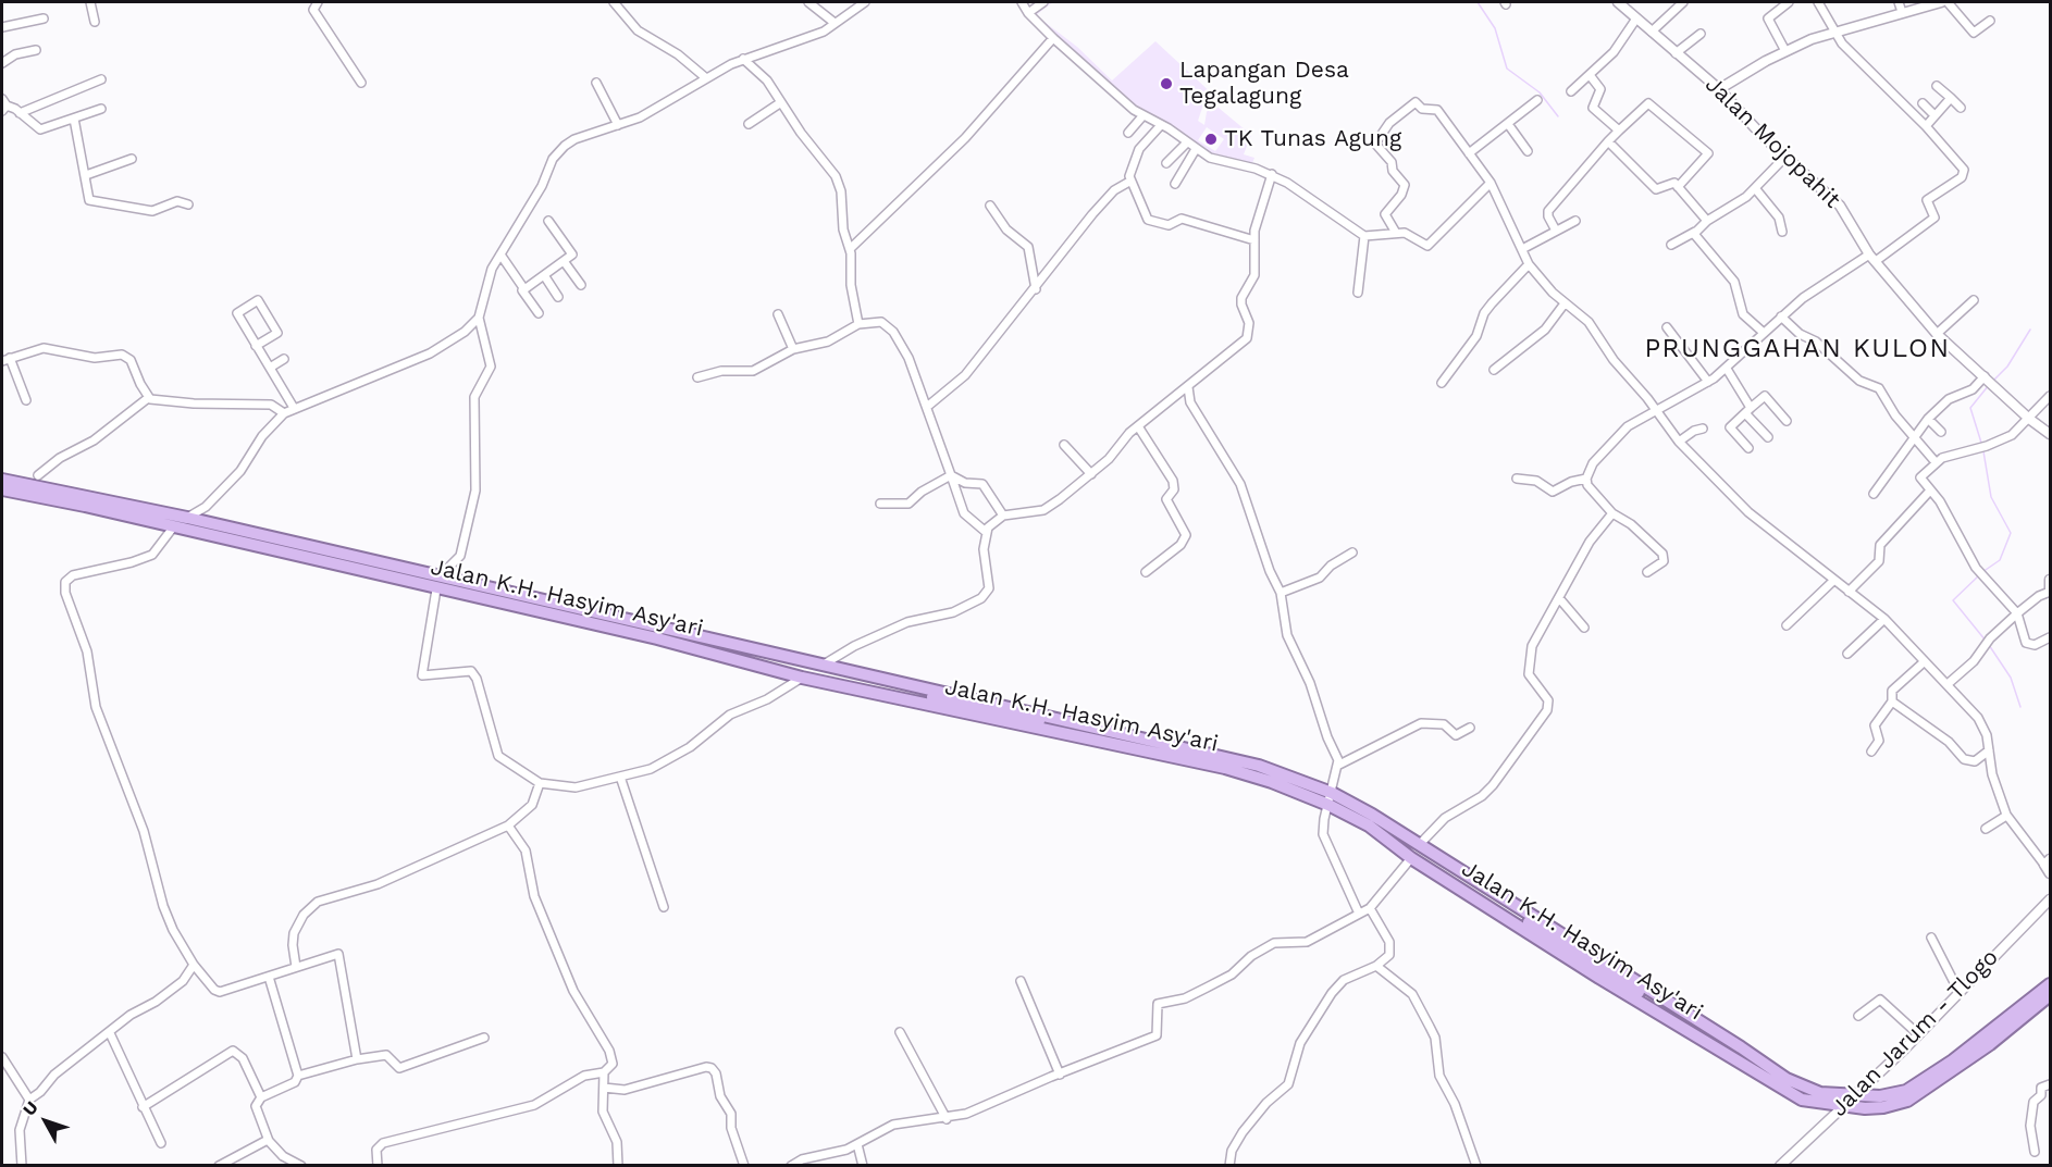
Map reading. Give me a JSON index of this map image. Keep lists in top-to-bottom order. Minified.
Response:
{"streets":{"highway":["Jalan K.H. Hasyim Asy'ari"],"street":["Jalan Mojopahit","Jalan Jarum - Tlogo"]},"crossings":[["Jalan K.H. Hasyim Asy'ari","Jalan Jarum - Tlogo"]],"districts":["PRUNGGAHAN KULON"],"places":["Lapangan Desa Tegalagung","TK Tunas Agung"],"north":"top left"}
